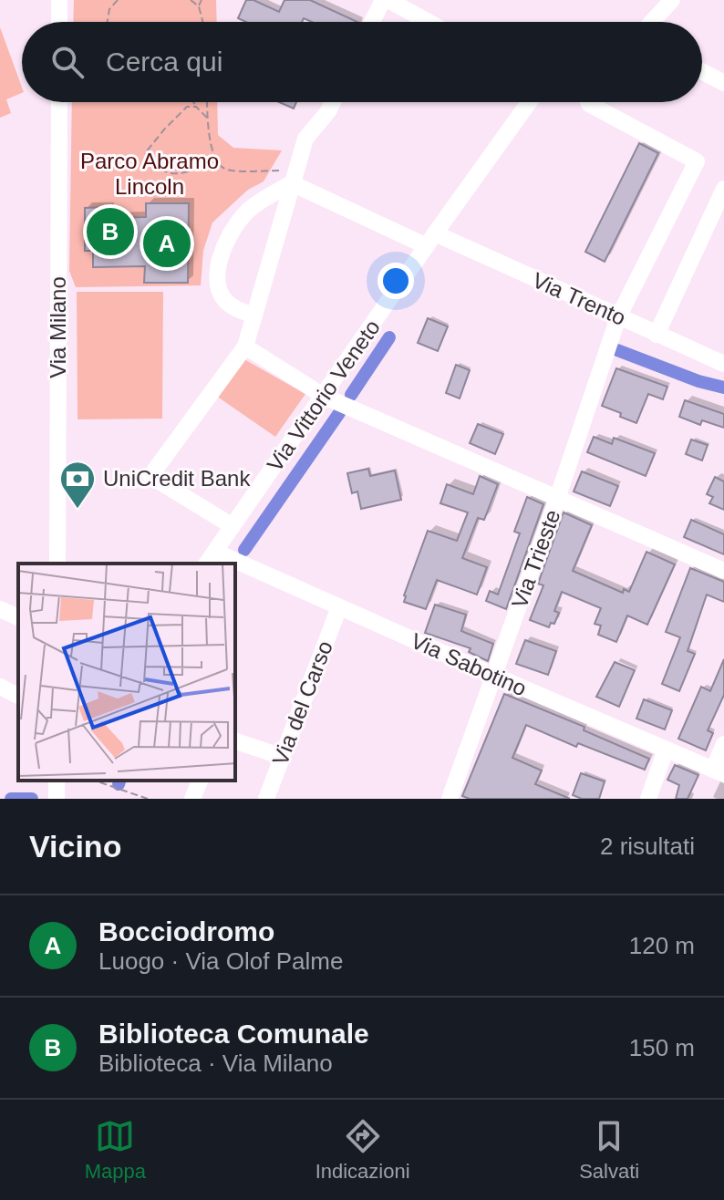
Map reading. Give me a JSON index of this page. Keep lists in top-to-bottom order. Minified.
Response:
{"streets":{"street":["Via Trento","Via Milano","Via Vittorio Veneto","Via Trieste","Via Sabotino","Via del Carso"]},"crossings":[["Via Trento","Via Vittorio Veneto"],["Via Trento","Via Trieste"],["Via Trieste","Via Sabotino"],["Via Sabotino","Via del Carso"]],"parks":["Parco Abramo Lincoln"],"places":{"bank":["UniCredit Bank"]},"page":{"search":"Cerca qui","pins":["B","A"],"heading":["Vicino","2 risultati"],"list":[{"mark":"A","name":"Bocciodromo","note":"Luogo · Via Olof Palme","value":"120 m"},{"mark":"B","name":"Biblioteca Comunale","note":"Biblioteca · Via Milano","value":"150 m"}],"nav":["Mappa","Indicazioni","Salvati"]}}
